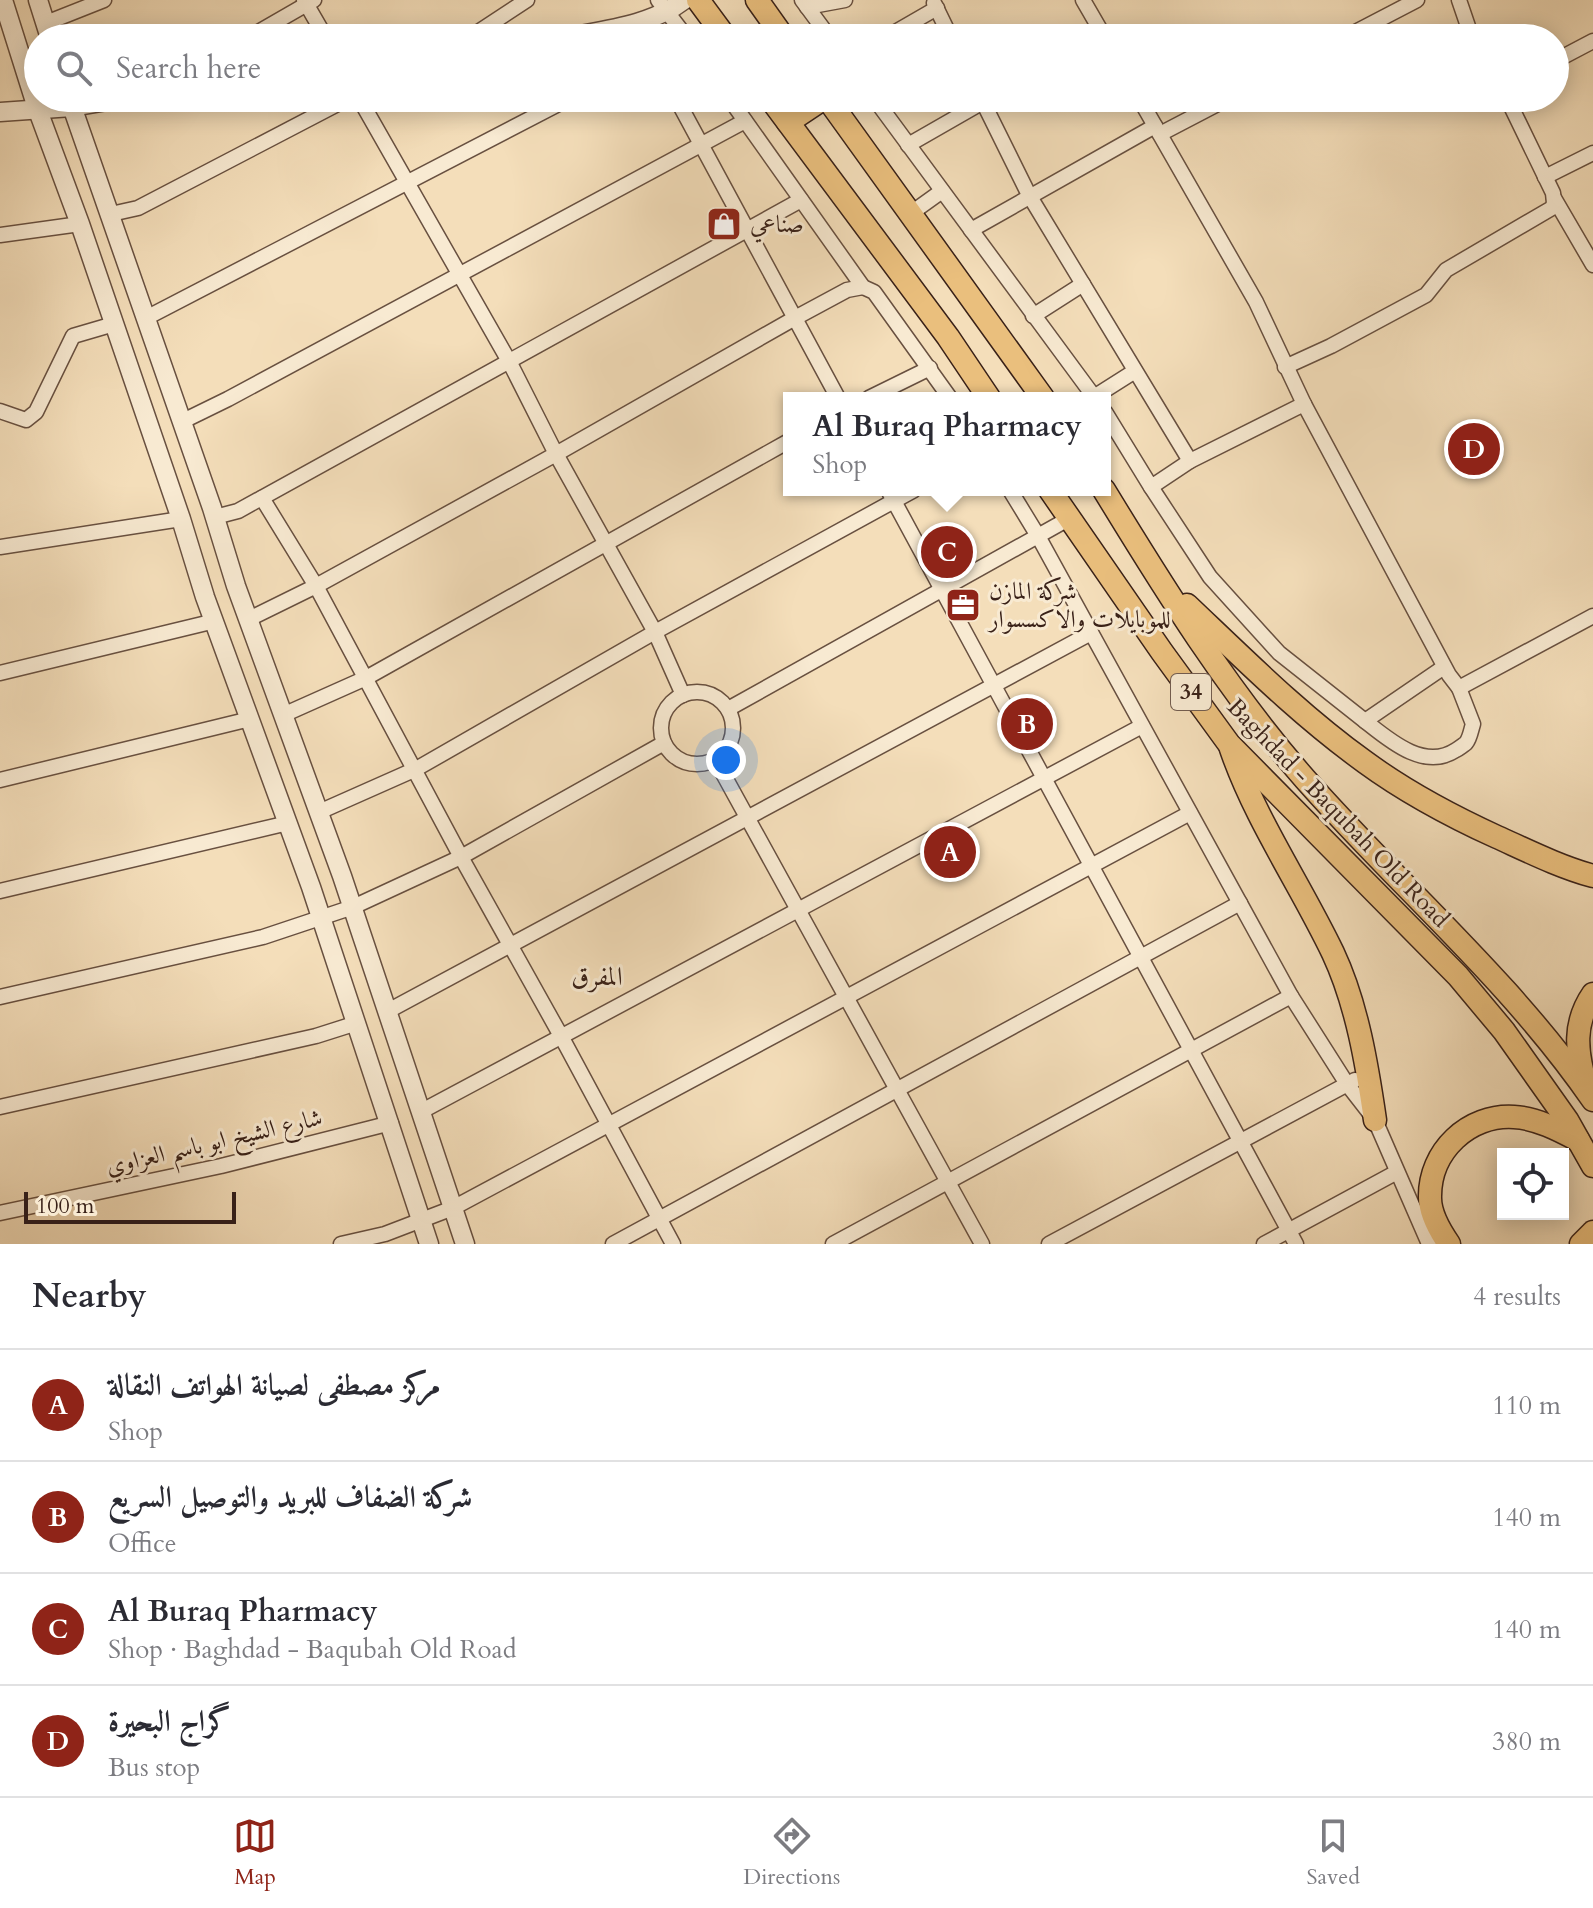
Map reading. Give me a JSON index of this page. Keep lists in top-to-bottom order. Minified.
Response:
{"streets":{"highway":["34","Baghdad - Baqubah Old Road"],"street":["شارع الشيخ ابو باسم العزاوي"]},"districts":["المفرق"],"places":{"shop":["صناعي"],"office":["شركة المازن للموبايلات والاكسسوار"]},"scale_bar":"100 m","page":{"search":"Search here","popup":["Al Buraq Pharmacy","Shop"],"pins":["D","C","B","A"],"scale":"100 m","heading":["Nearby","4 results"],"list":[{"mark":"A","name":"مركز مصطفى لصيانة الهواتف النقالة","note":"Shop","value":"110 m"},{"mark":"B","name":"شركة الضفاف للبريد والتوصيل السريع","note":"Office","value":"140 m"},{"mark":"C","name":"Al Buraq Pharmacy","note":"Shop · Baghdad - Baqubah Old Road","value":"140 m"},{"mark":"D","name":"گراج البحيرة","note":"Bus stop","value":"380 m"}],"nav":["Map","Directions","Saved"]}}
